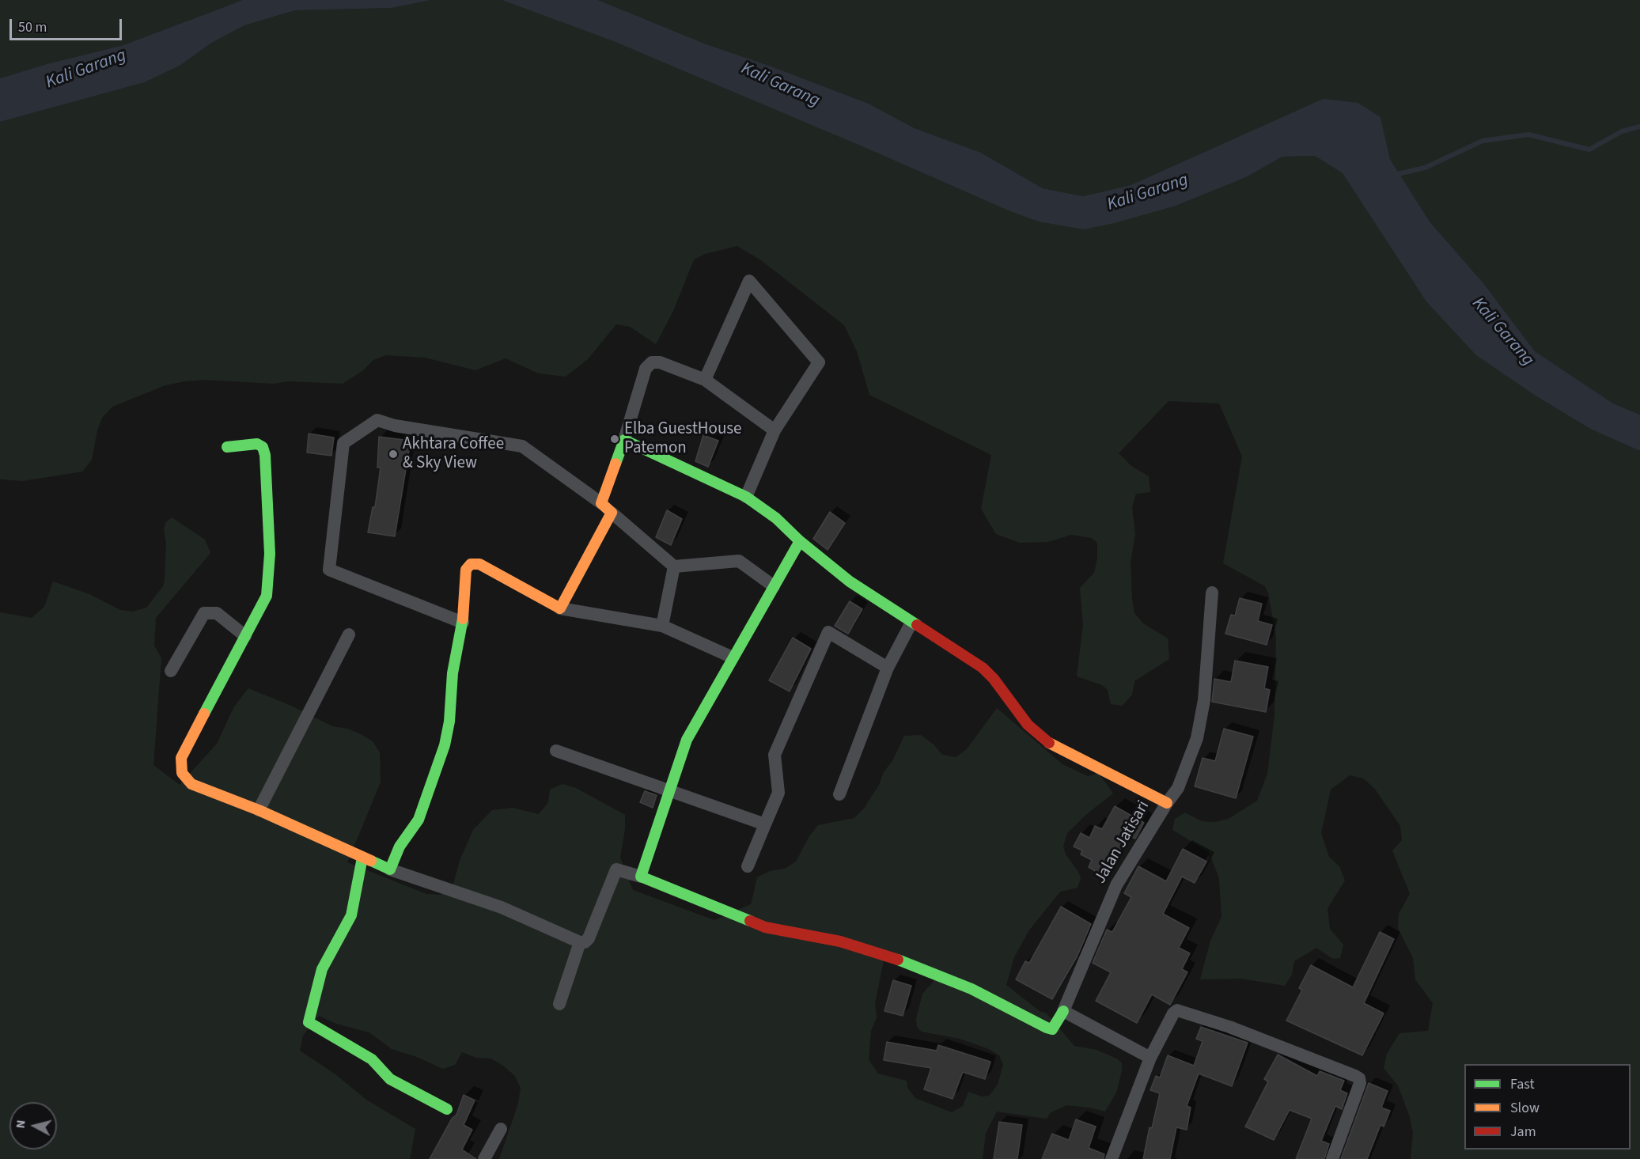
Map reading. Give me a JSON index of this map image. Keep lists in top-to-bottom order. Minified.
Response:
{"streets":{"street":["Jalan Jatisari"]},"water":["Kali Garang"],"places":["Elba GuestHouse Patemon","Akhtara Coffee & Sky View"],"legend":["Fast","Slow","Jam"],"scale_bar":"50 m","north":"left"}
